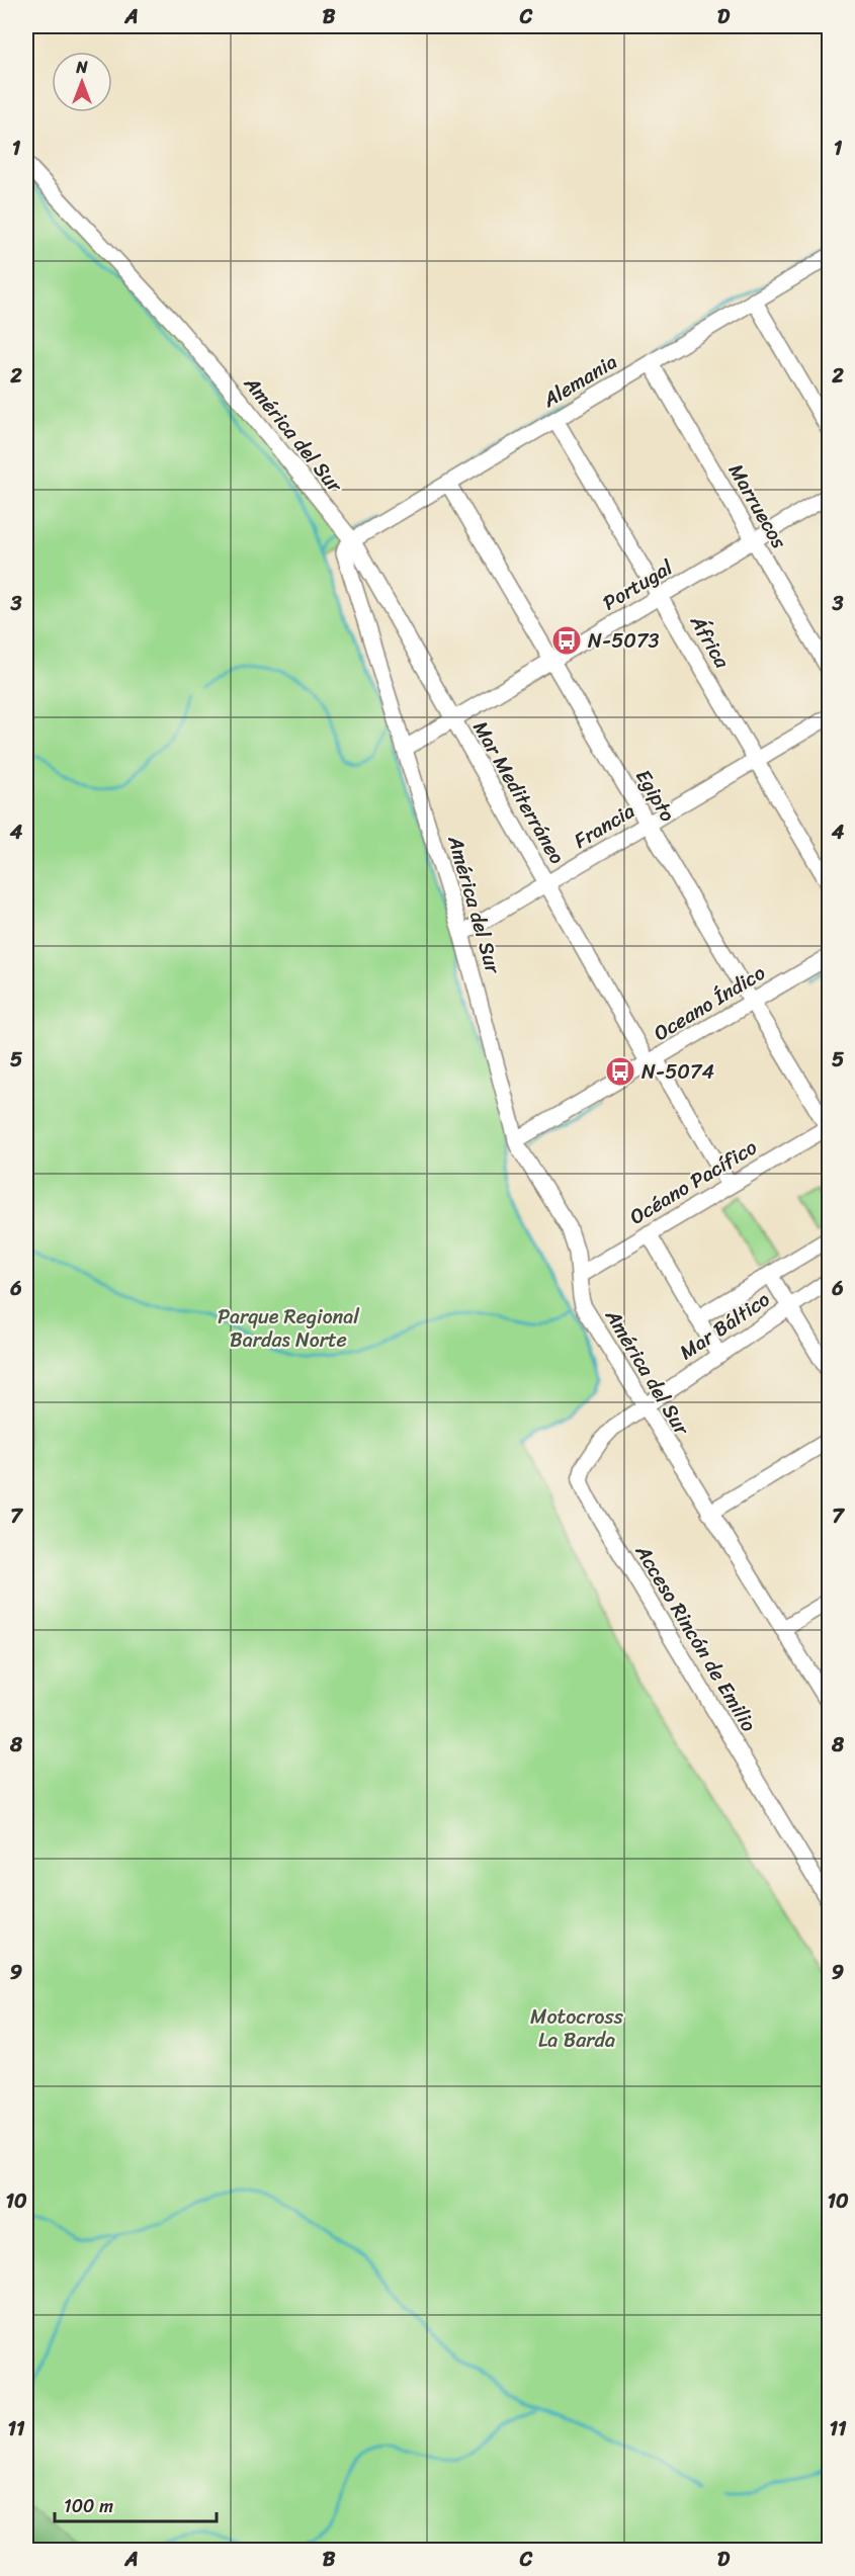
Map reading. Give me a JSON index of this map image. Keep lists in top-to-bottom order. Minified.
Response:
{"streets":{"street":["Alemania","América del Sur","Marruecos","Portugal","África","Mar Mediterráneo","Egipto","Francia","Oceano Índico","Océano Pacífico","Mar Báltico","Acceso Rincón de Emilio"]},"crossings":[["Alemania","América del Sur"],["Alemania","Marruecos"],["Alemania","África"],["Alemania","Mar Mediterráneo"],["Alemania","Egipto"],["América del Sur","Portugal"],["América del Sur","Mar Mediterráneo"],["América del Sur","Francia"],["América del Sur","Oceano Índico"],["América del Sur","Océano Pacífico"],["América del Sur","Mar Báltico"],["América del Sur","Acceso Rincón de Emilio"],["Marruecos","Portugal"],["Portugal","África"],["Portugal","Mar Mediterráneo"],["Portugal","Egipto"],["África","Francia"],["Mar Mediterráneo","Francia"],["Mar Mediterráneo","Oceano Índico"],["Mar Mediterráneo","Océano Pacífico"],["Egipto","Francia"],["Egipto","Oceano Índico"],["Egipto","Océano Pacífico"],["Mar Báltico","Acceso Rincón de Emilio"]],"parks":["Parque Regional Bardas Norte","Motocross La Barda"],"places":{"bus stop":["N-5073","N-5074"]},"scale_bar":"100 m","north":"top","grid":{"columns":["A","B","C","D"],"rows":["1","2","3","4","5","6","7","8","9","10","11"]}}
